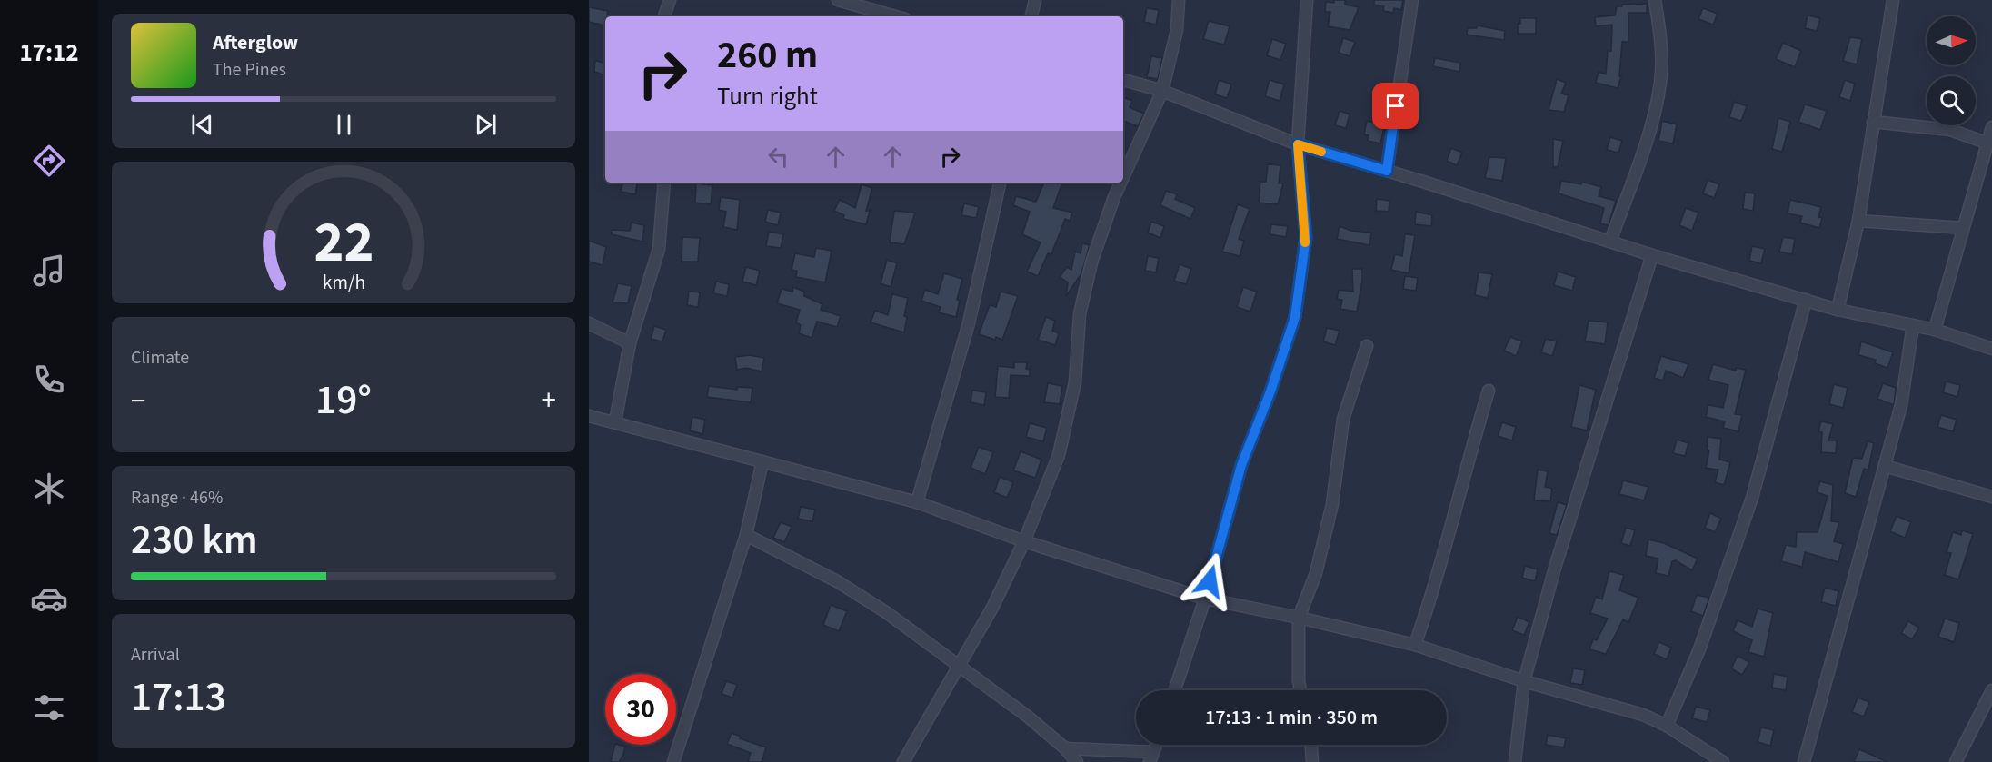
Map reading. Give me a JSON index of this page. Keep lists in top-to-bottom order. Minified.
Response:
{"north":"right","page":{"tabs":"17:12","turn":["260 m","Turn right"],"song":["Afterglow","The Pines"],"tile":["Climate",["Range · 46%","230 km"],["Arrival","17:13"]],"heat":["−","19°","+"],"limit":"30","trip":"17:13 · 1 min · 350 m","gauge":["22","km/h"]}}
